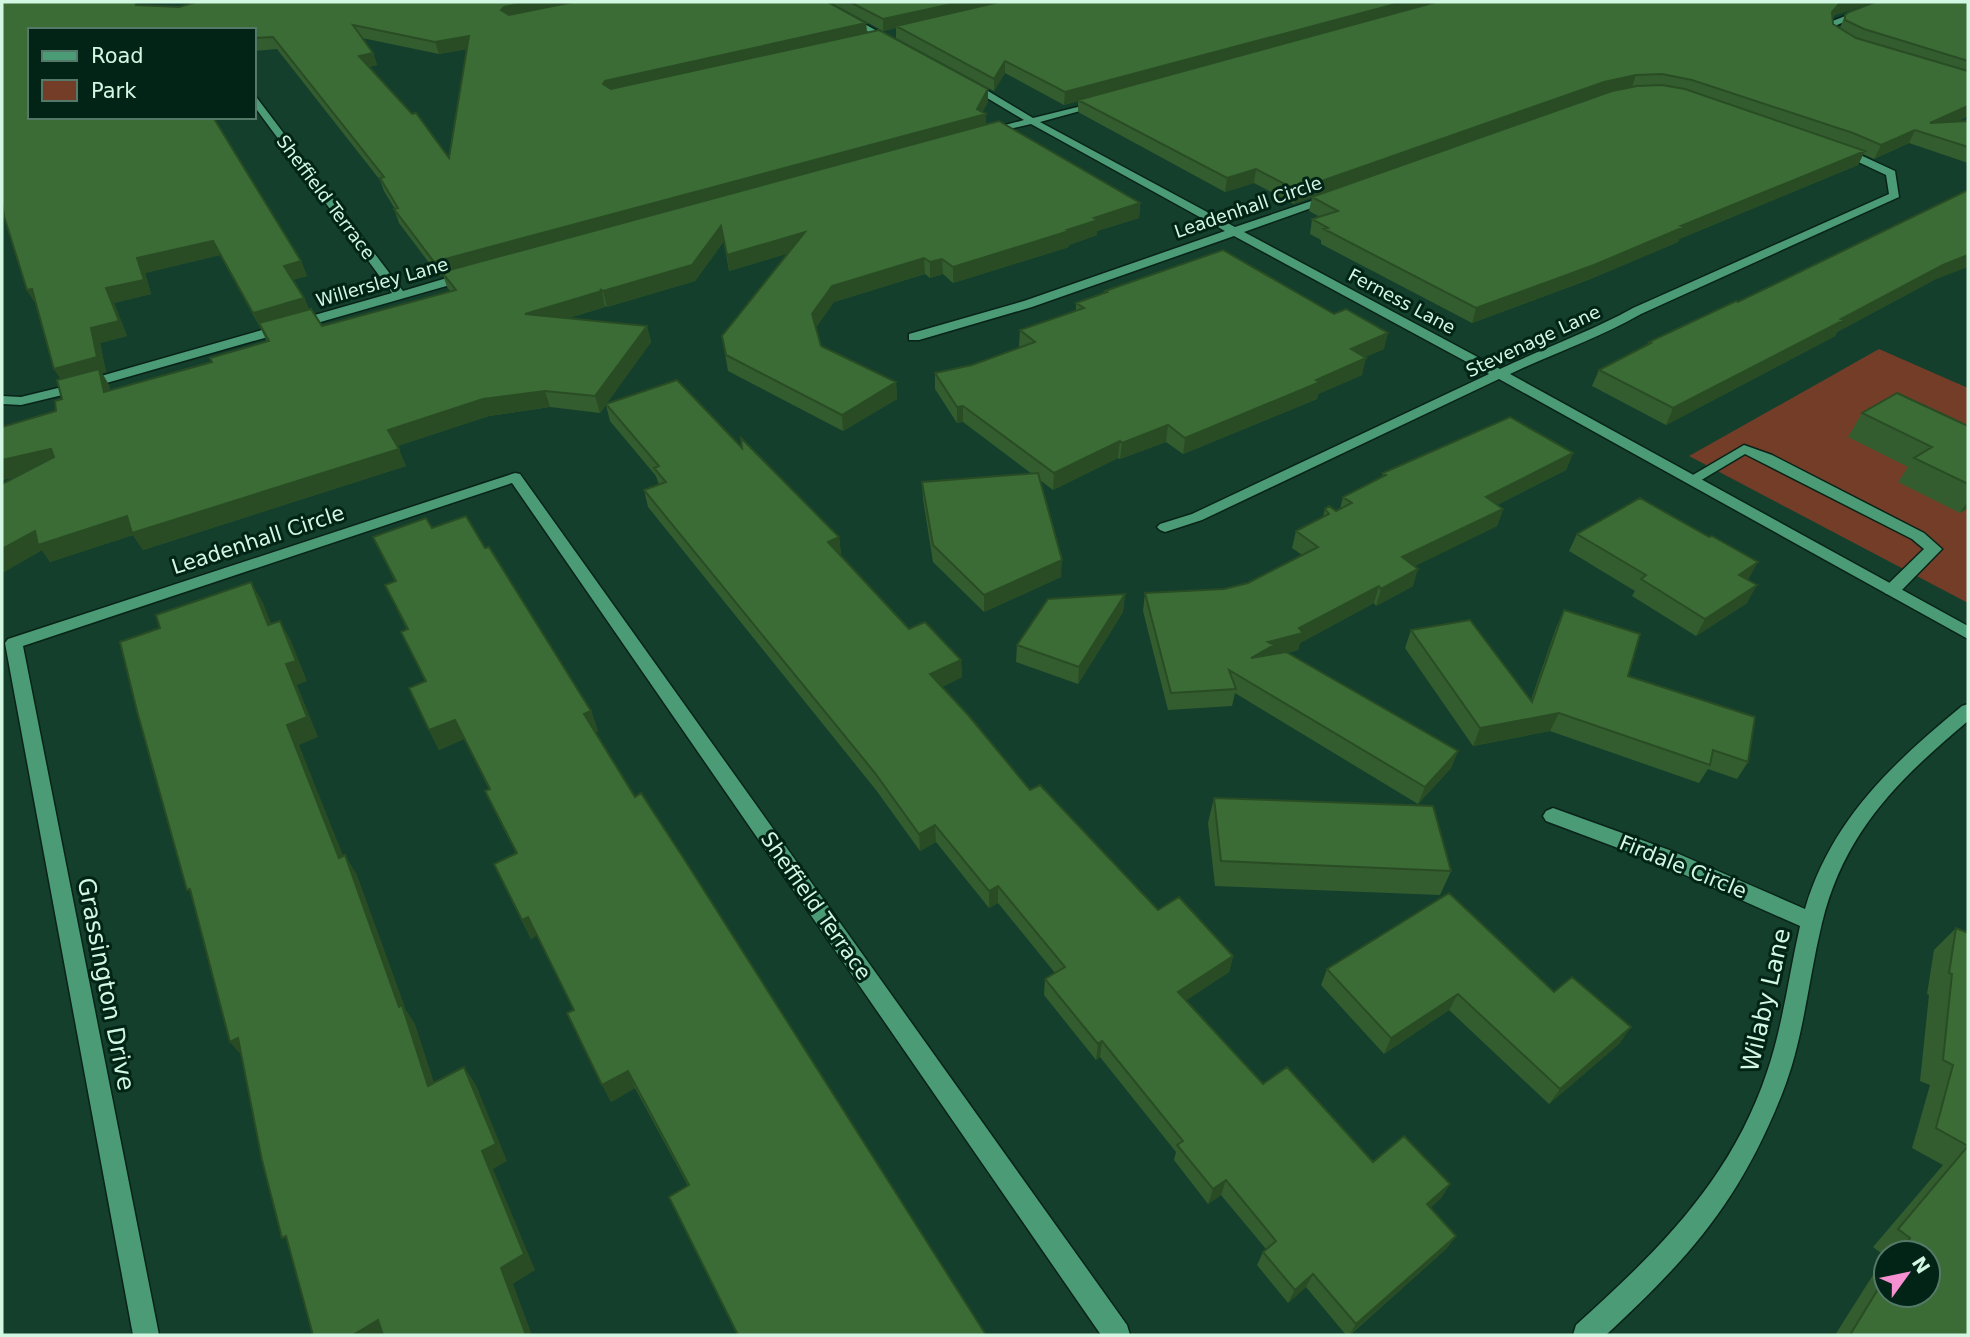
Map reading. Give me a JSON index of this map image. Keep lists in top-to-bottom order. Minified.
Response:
{"streets":{"street":["Sheffield Terrace","Leadenhall Circle","Willersley Lane","Ferness Lane","Stevenage Lane","Firdale Circle","Grassington Drive","Wilaby Lane"]},"crossings":[["Sheffield Terrace","Leadenhall Circle"],["Sheffield Terrace","Willersley Lane"],["Leadenhall Circle","Ferness Lane"],["Leadenhall Circle","Grassington Drive"],["Ferness Lane","Stevenage Lane"],["Firdale Circle","Wilaby Lane"]],"legend":["Road","Park"],"north":"top right"}
